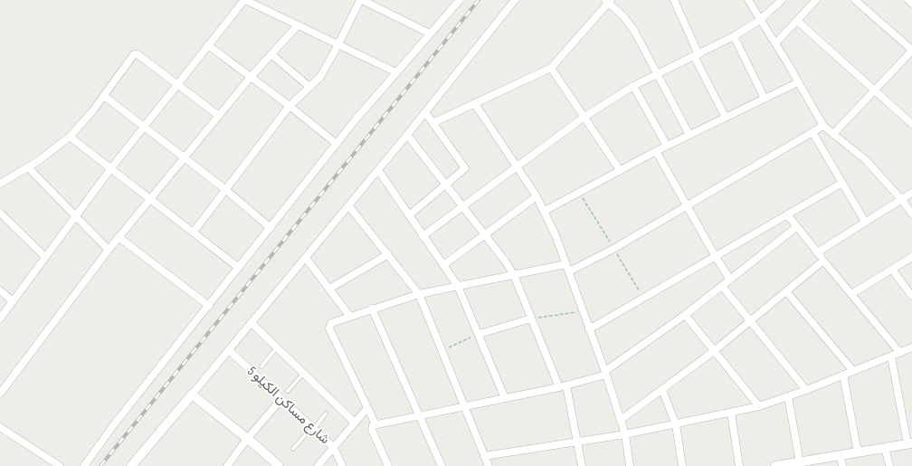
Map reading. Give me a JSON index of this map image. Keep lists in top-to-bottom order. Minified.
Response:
{"streets":{"street":["شارع مساكن الكيلو 5"]}}
